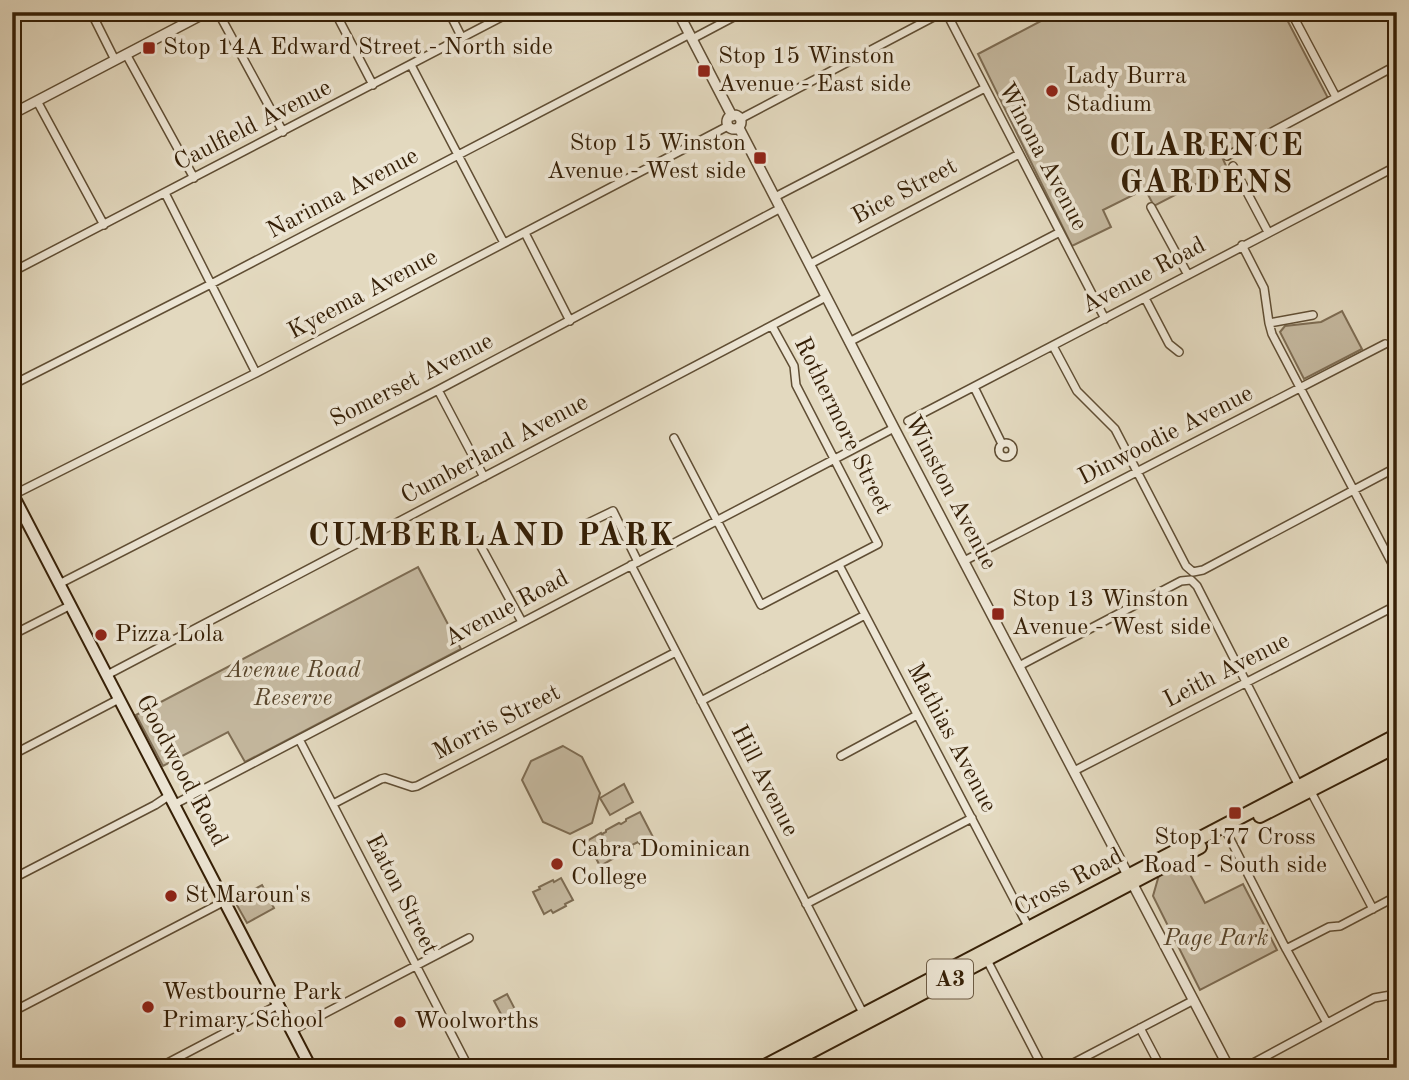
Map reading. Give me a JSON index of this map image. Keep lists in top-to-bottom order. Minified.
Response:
{"streets":{"highway":["Cross Road","A3"],"main road":["Goodwood Road"],"street":["Caulfield Avenue","Winona Avenue","Bice Street","Narinna Avenue","Avenue Road","Kyeema Avenue","Somerset Avenue","Rothermore Street","Dinwoodie Avenue","Cumberland Avenue","Winston Avenue","Leith Avenue","Morris Street","Mathias Avenue","Hill Avenue","Eaton Street"]},"crossings":[["Winona Avenue","Bice Street"],["Winona Avenue","Avenue Road"],["Bice Street","Winston Avenue"],["Narinna Avenue","Winston Avenue"],["Avenue Road","Rothermore Street"],["Avenue Road","Winston Avenue"],["Avenue Road","Goodwood Road"],["Avenue Road","Hill Avenue"],["Avenue Road","Eaton Street"],["Kyeema Avenue","Goodwood Road"],["Somerset Avenue","Winston Avenue"],["Somerset Avenue","Goodwood Road"],["Rothermore Street","Cumberland Avenue"],["Rothermore Street","Mathias Avenue"],["Dinwoodie Avenue","Winston Avenue"],["Cumberland Avenue","Winston Avenue"],["Cumberland Avenue","Goodwood Road"],["Winston Avenue","Leith Avenue"],["Winston Avenue","Cross Road"],["Morris Street","Hill Avenue"],["Morris Street","Eaton Street"],["Mathias Avenue","Cross Road"],["Hill Avenue","Cross Road"]],"districts":["CLARENCE GARDENS","CUMBERLAND PARK"],"parks":["Avenue Road Reserve","Page Park"],"places":{"transit":["Stop 14A Edward Street - North side","Stop 15 Winston Avenue - East side","Stop 15 Winston Avenue - West side","Stop 13 Winston Avenue - West side","Stop 177 Cross Road - South side"],"other":["Lady Burra Stadium","Pizza Lola","Cabra Dominican College","St Maroun's","Westbourne Park Primary School","Woolworths"]}}
